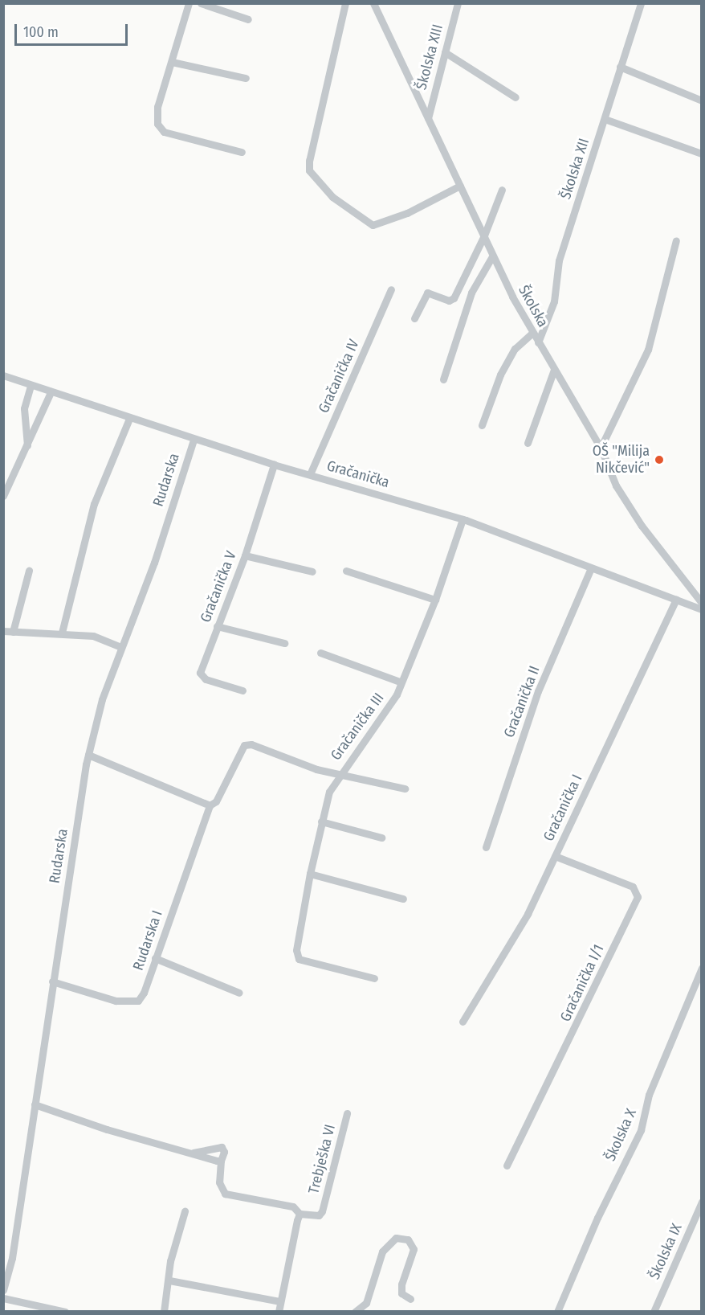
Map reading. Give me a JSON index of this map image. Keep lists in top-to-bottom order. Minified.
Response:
{"streets":{"street":["Školska XIII","Školska XII","Školska","Gračanička IV","Gračanička","Rudarska","Gračanička V","Gračanička II","Gračanička III","Gračanička I","Rudarska I","Gračanička I/1","Školska X","Trebješka VI","Školska IX"]},"crossings":[["Školska XIII","Školska"],["Školska XII","Školska"],["Gračanička IV","Gračanička"],["Gračanička","Rudarska"],["Gračanička","Gračanička V"],["Gračanička","Gračanička II"],["Gračanička","Gračanička III"],["Gračanička","Gračanička I"],["Rudarska","Rudarska I"],["Gračanička III","Rudarska I"],["Gračanička I","Gračanička I/1"]],"places":["OŠ \"Milija Nikčević\""],"scale_bar":"100 m"}
